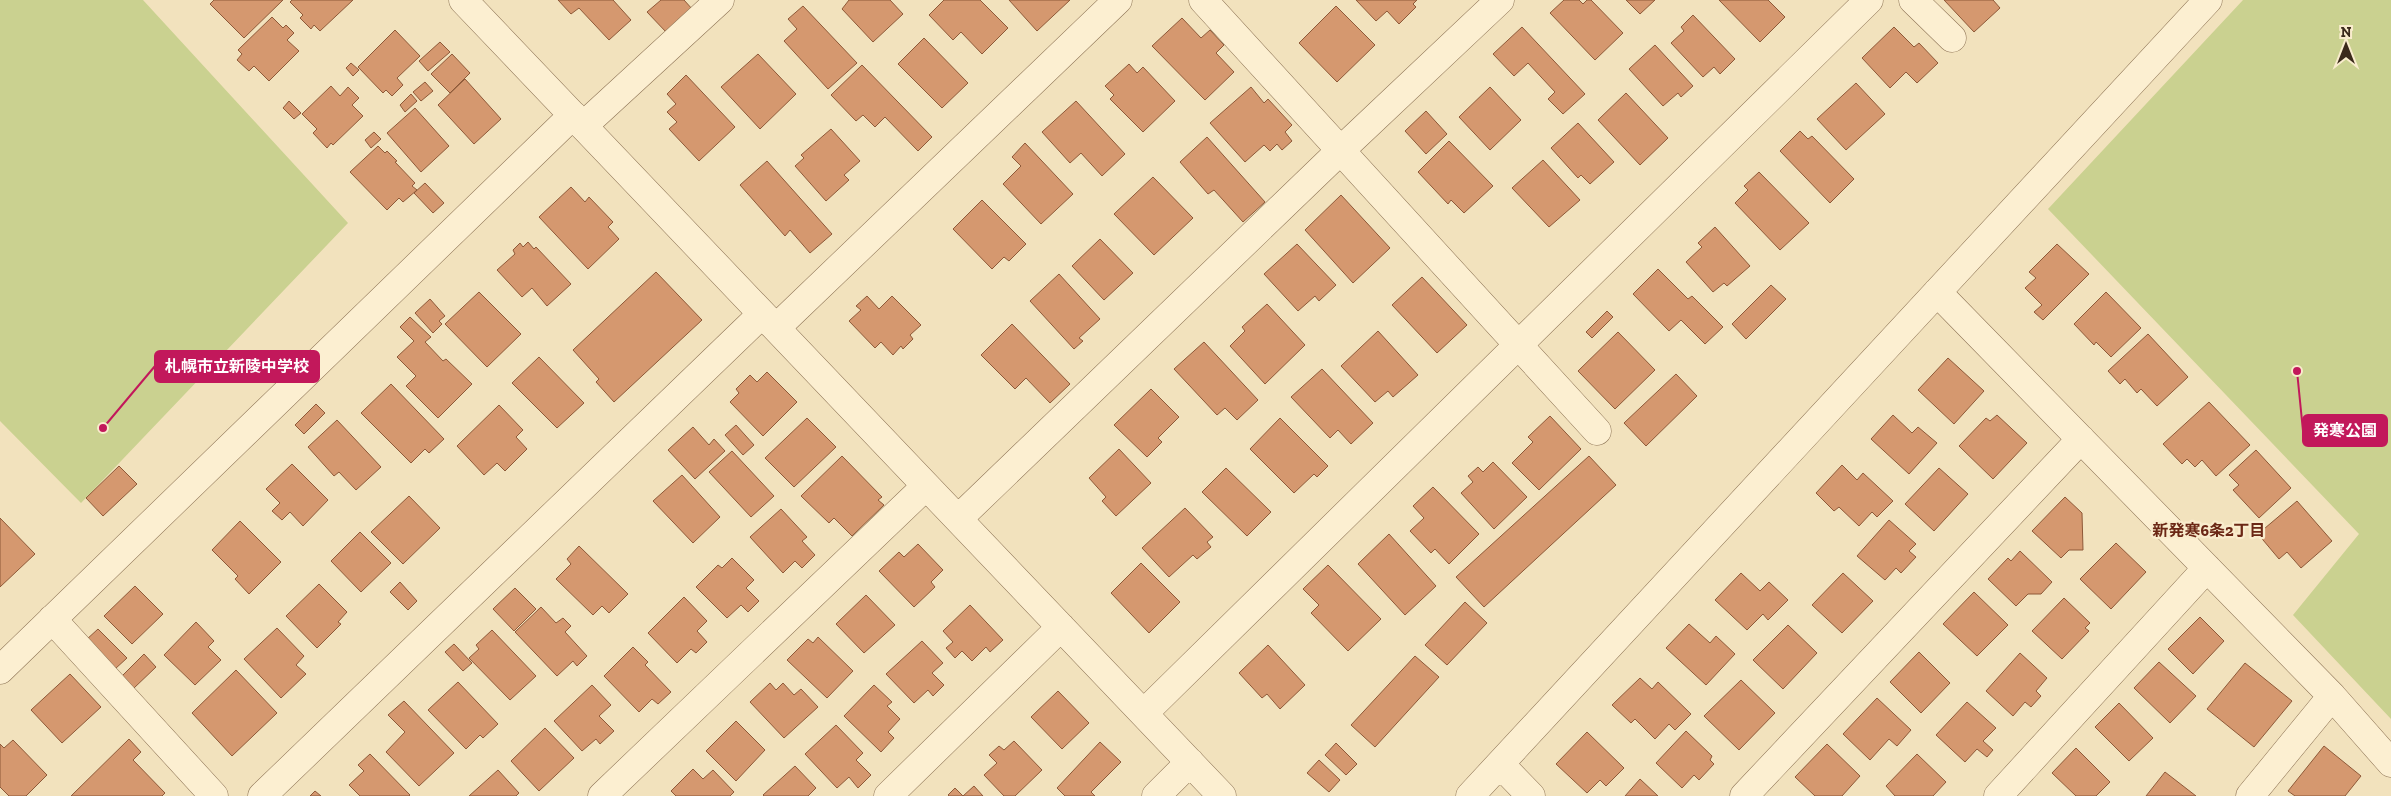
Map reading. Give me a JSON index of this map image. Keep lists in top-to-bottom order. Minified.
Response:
{"districts":["新発寒6条2丁目"],"places":["発寒公園","札幌市立新陵中学校"],"north":"top"}
